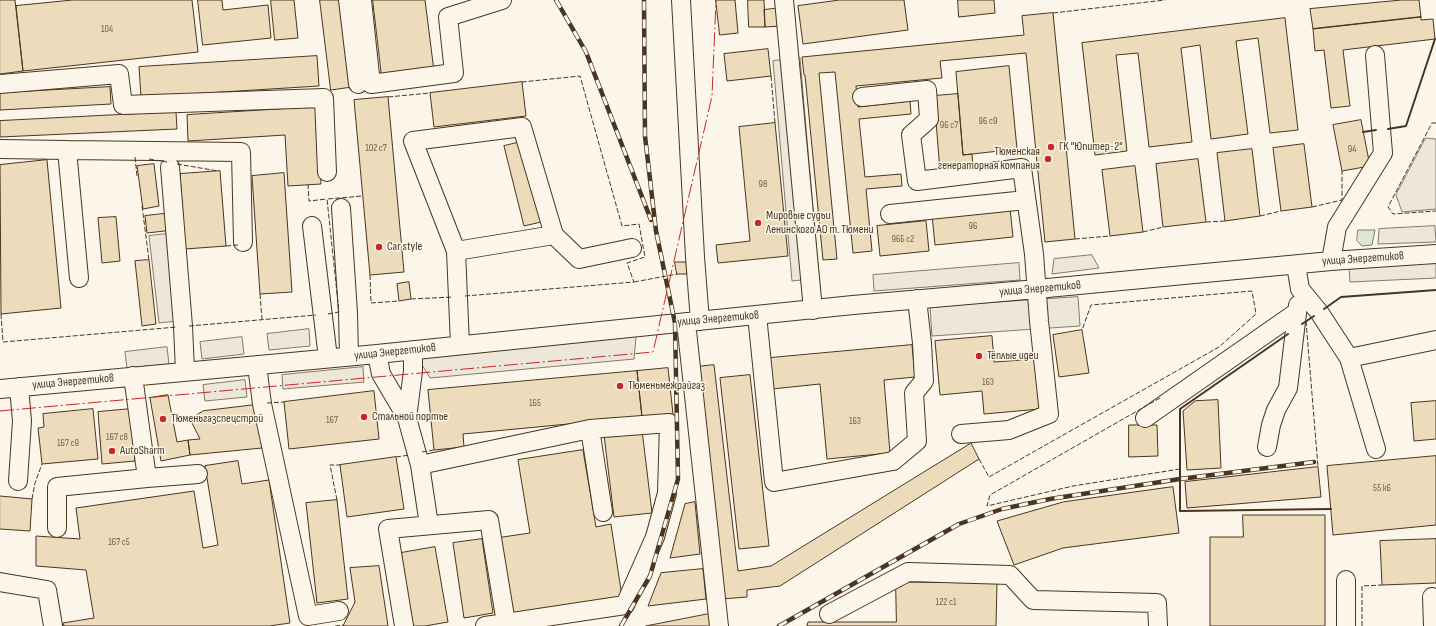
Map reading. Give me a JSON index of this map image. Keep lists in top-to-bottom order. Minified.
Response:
{"streets":{"street":["улица Энергетиков"]},"places":["ГК \"Юпитер-2\"","Тюменская генераторная компания","Мировые судьи Ленинского АО т. Тюмени","Car style","Тёплые идеи","Тюменьмежрайгаз","Стальной портье","Тюменьгазспецстрой","AutoSharm"],"house_numbers":["104","96 с9","96 с7","102 с7","94","98","96","96Б с2","163","165","167","163","167 с8","167 с9","55 к6","167 с5","122 с1"]}
